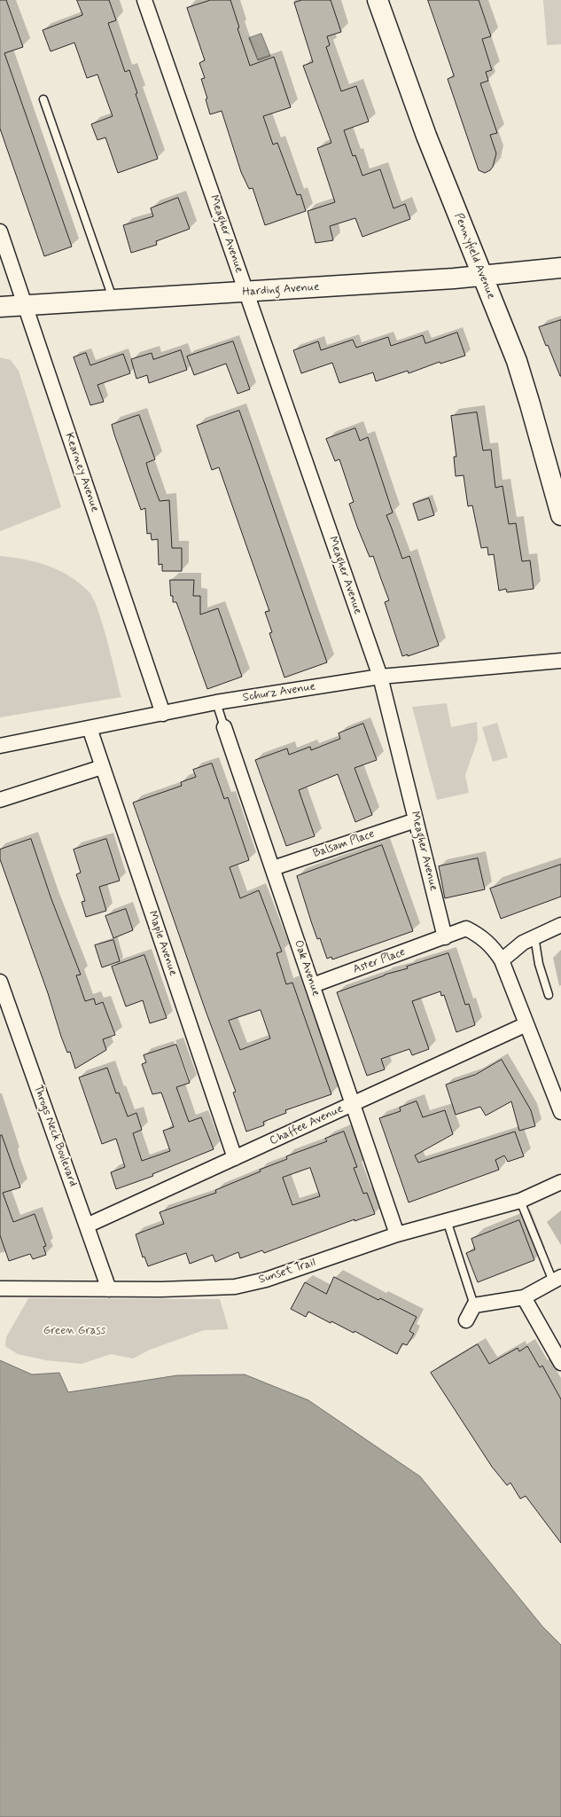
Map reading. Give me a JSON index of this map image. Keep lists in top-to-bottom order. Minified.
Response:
{"streets":{"street":["Meagher Avenue","Pennyfield Avenue","Harding Avenue","Kearney Avenue","Schurz Avenue","Balsam Place","Maple Avenue","Aster Place","Oak Avenue","Chaffee Avenue","Throgs Neck Boulevard","Sunset Trail"]},"crossings":[["Meagher Avenue","Harding Avenue"],["Meagher Avenue","Schurz Avenue"],["Meagher Avenue","Balsam Place"],["Meagher Avenue","Aster Place"],["Pennyfield Avenue","Harding Avenue"],["Harding Avenue","Kearney Avenue"],["Kearney Avenue","Schurz Avenue"],["Schurz Avenue","Maple Avenue"],["Schurz Avenue","Oak Avenue"],["Balsam Place","Oak Avenue"],["Maple Avenue","Chaffee Avenue"],["Aster Place","Oak Avenue"],["Oak Avenue","Chaffee Avenue"],["Oak Avenue","Sunset Trail"],["Chaffee Avenue","Throgs Neck Boulevard"],["Throgs Neck Boulevard","Sunset Trail"]],"parks":["Green Grass"]}
